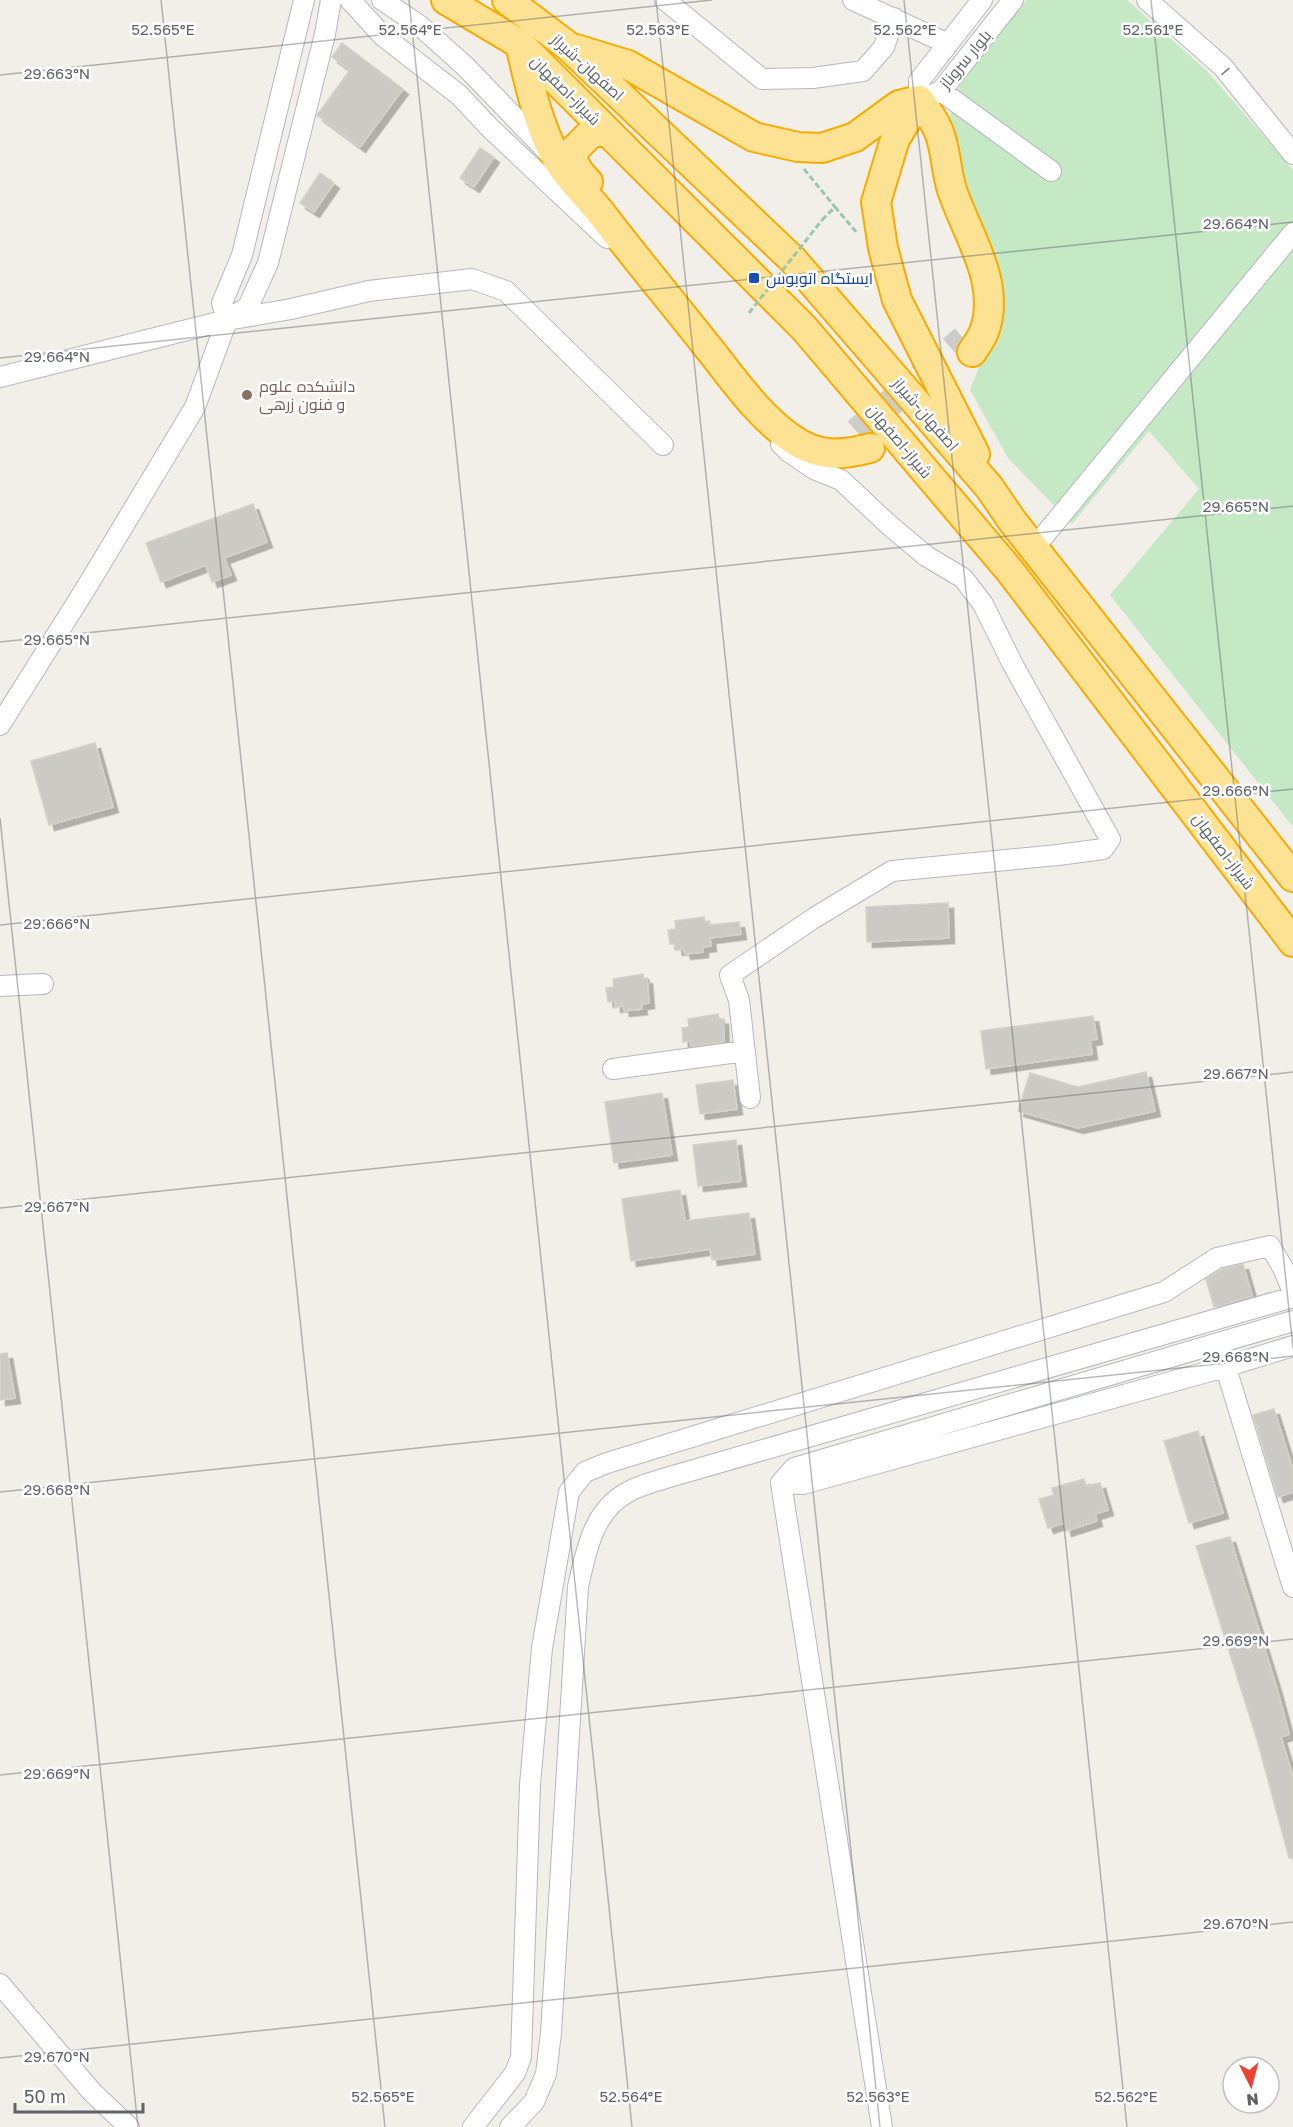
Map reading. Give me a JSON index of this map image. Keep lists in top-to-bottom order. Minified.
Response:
{"streets":{"highway":["اصفهان-شیراز","شیراز-اصفهان"],"street":["بلوار سروناز","۱"]},"places":{"transit":["ایستگاه اتوبوس"],"other":["دانشکده علوم و فنون زرهی"]},"scale_bar":"50 m","north":"bottom","coordinates":["52.565°E","52.564°E","52.563°E","52.562°E","52.561°E","29.663°N","29.664°N","29.665°N","29.666°N","29.667°N","29.668°N","29.669°N","29.670°N"]}
